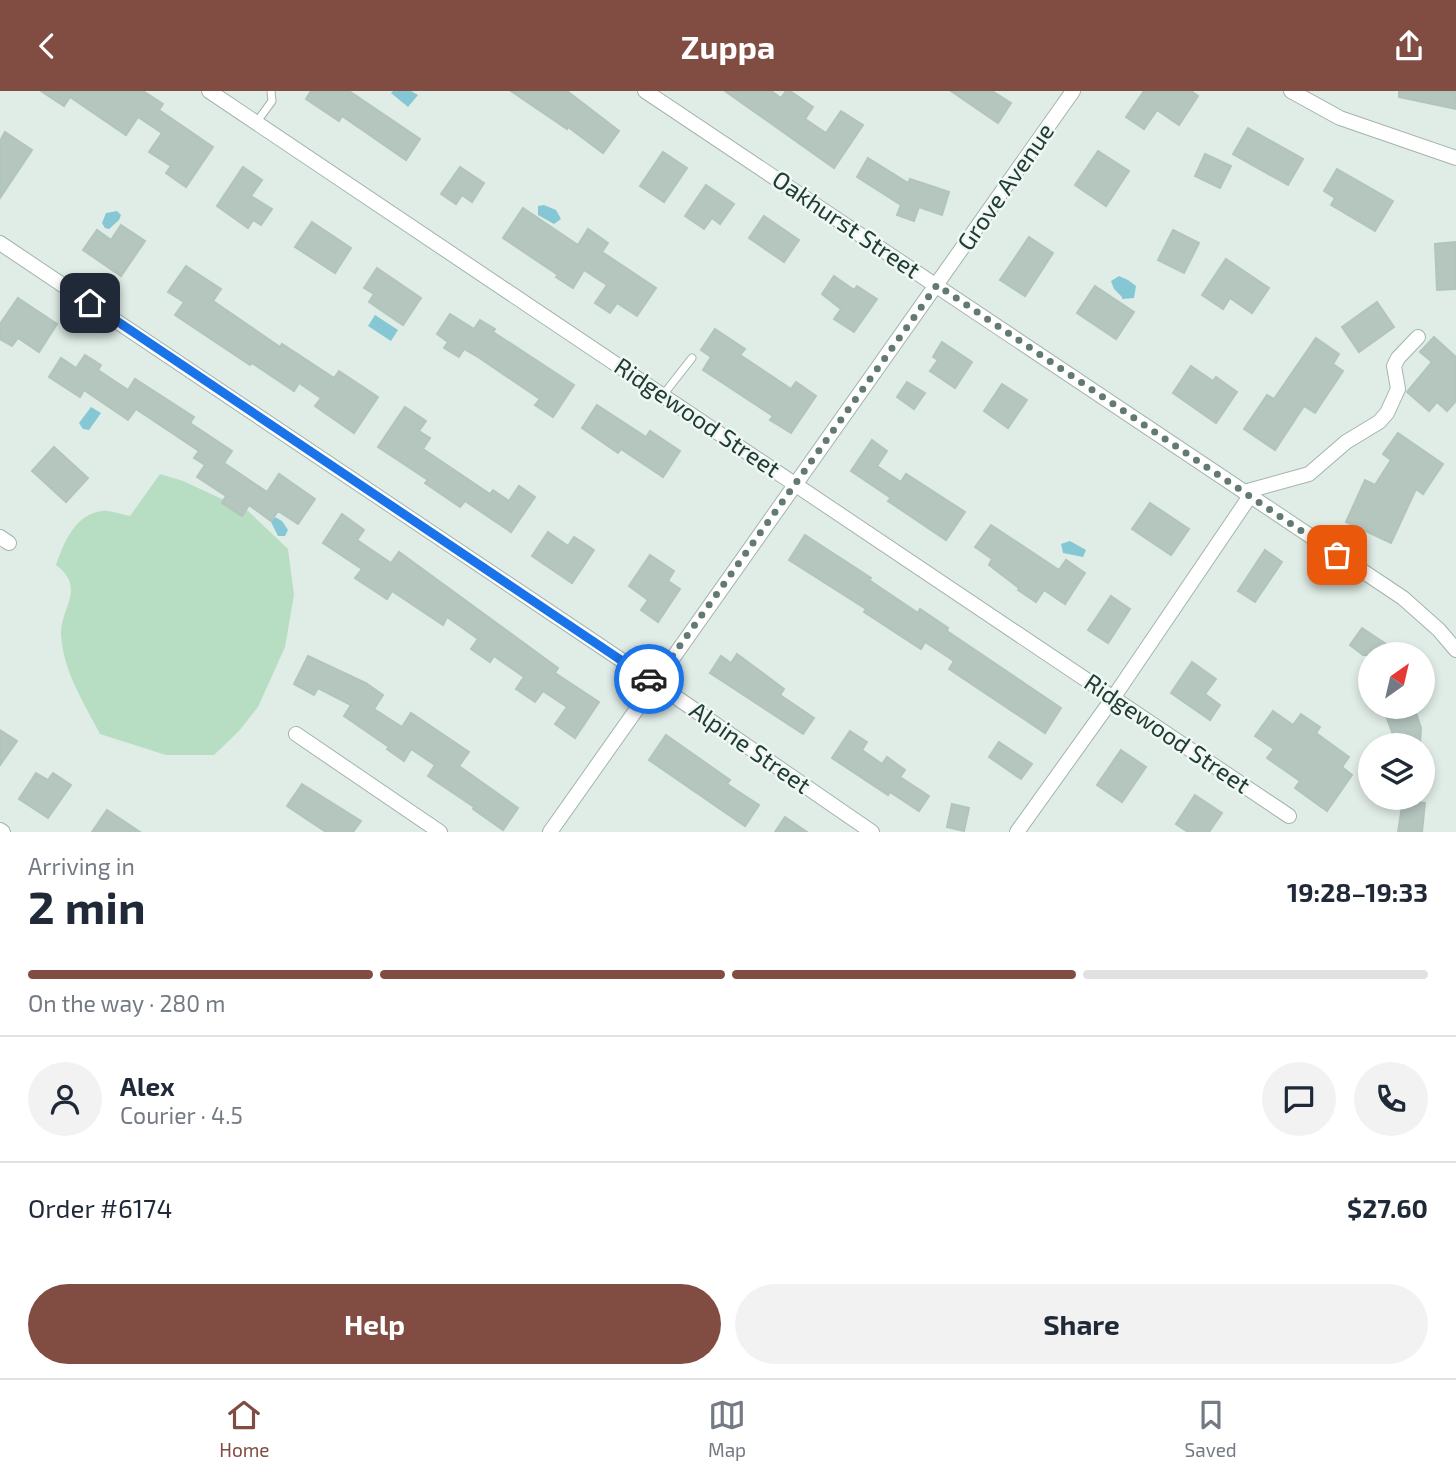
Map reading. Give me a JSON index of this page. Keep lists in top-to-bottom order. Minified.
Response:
{"streets":{"street":["Grove Avenue","Oakhurst Street","Ridgewood Street","Alpine Street"]},"crossings":[["Grove Avenue","Oakhurst Street"],["Grove Avenue","Ridgewood Street"],["Grove Avenue","Alpine Street"]],"north":"top right","page":{"header":"Zuppa","heading":["2 min","Arriving in","19:28–19:33"],"panel":["Alex","Courier · 4.5","Order #6174","$27.60"],"bar":"On the way · 280 m","buttons":["Help","Share"],"tabs":["Home","Map","Saved"]}}
